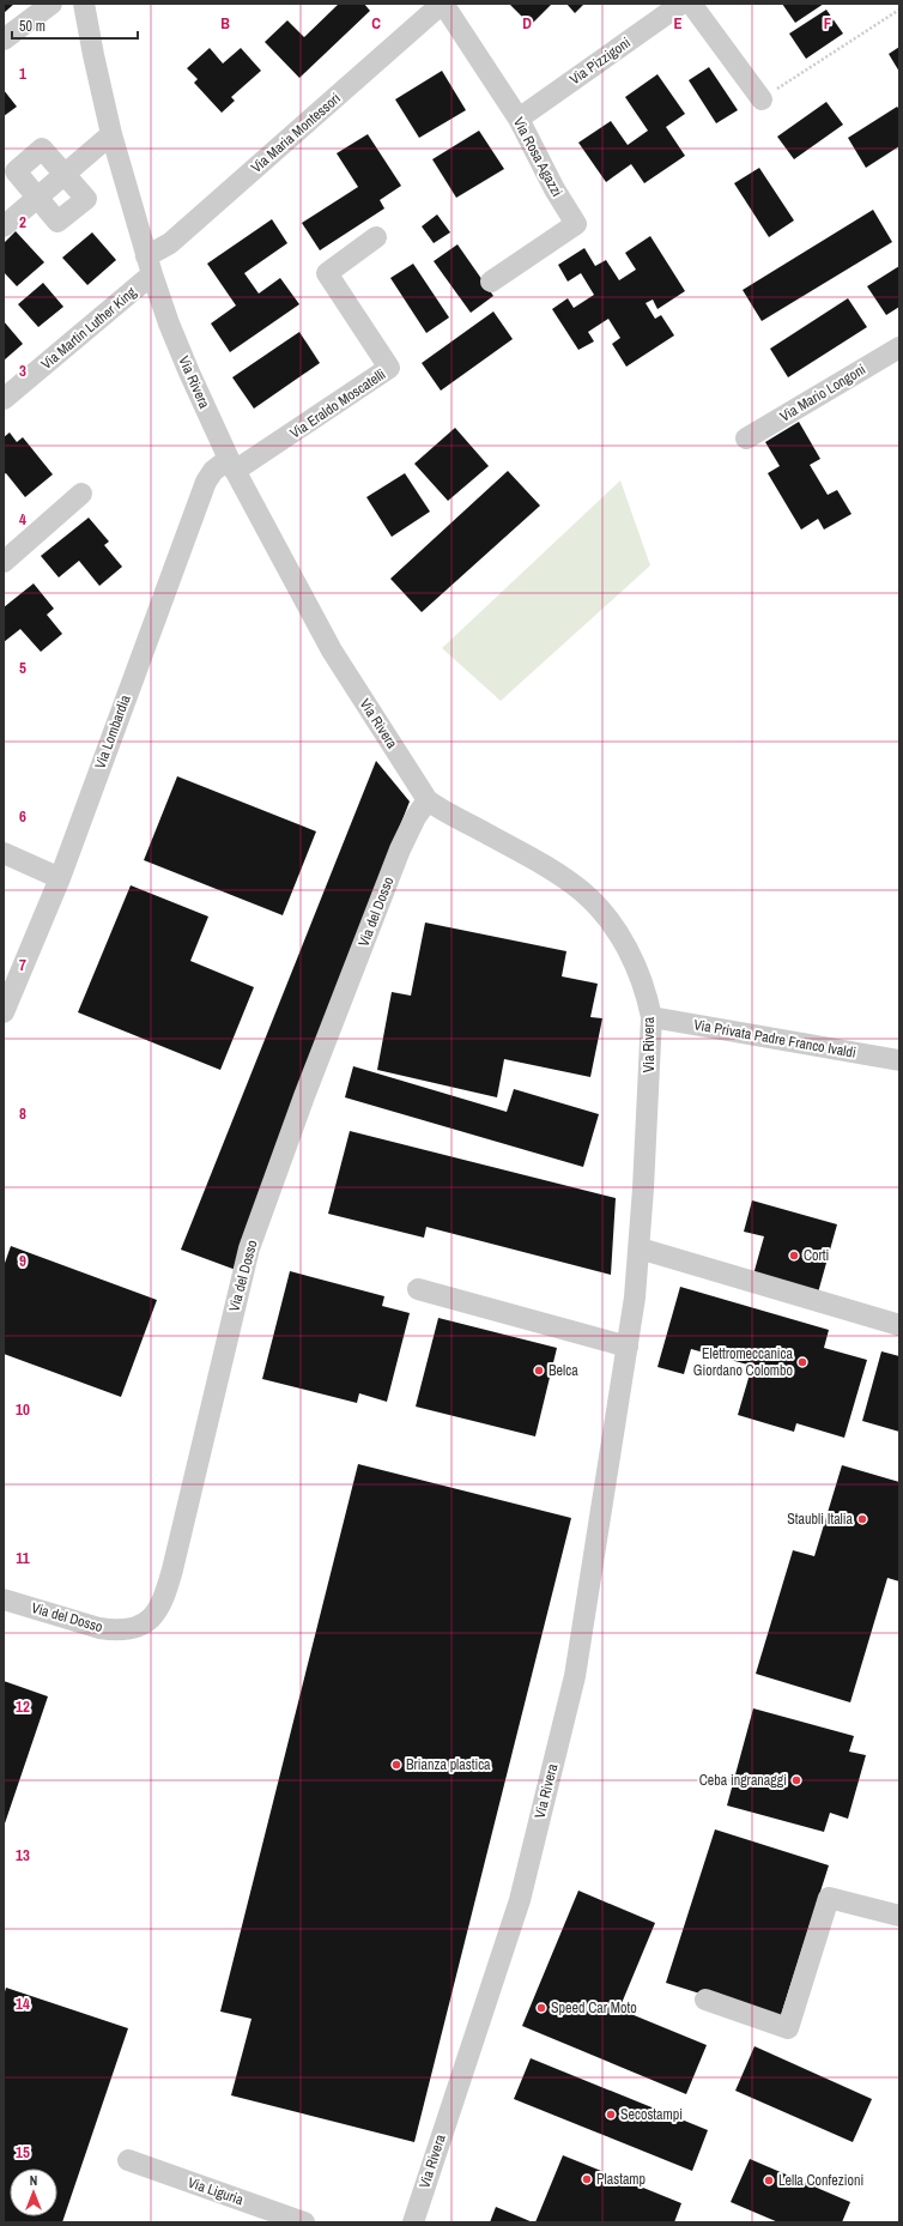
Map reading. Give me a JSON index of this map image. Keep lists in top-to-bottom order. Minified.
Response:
{"streets":{"street":["Via Pizzigoni","Via Maria Montessori","Via Rosa Agazzi","Via Martin Luther King","Via Rivera","Via Mario Longoni","Via Eraldo Moscatelli","Via Lombardia","Via del Dosso","Via Privata Padre Franco Ivaldi","Via Liguria"]},"crossings":[["Via Pizzigoni","Via Rosa Agazzi"],["Via Maria Montessori","Via Rosa Agazzi"],["Via Maria Montessori","Via Martin Luther King"],["Via Maria Montessori","Via Rivera"],["Via Martin Luther King","Via Rivera"],["Via Rivera","Via Eraldo Moscatelli"],["Via Rivera","Via Lombardia"],["Via Rivera","Via del Dosso"],["Via Rivera","Via Privata Padre Franco Ivaldi"],["Via Eraldo Moscatelli","Via Lombardia"]],"places":["Corti","Elettromeccanica Giordano Colombo","Belca","Staubli Italia","Brianza plastica","Ceba ingranaggi","Speed Car Moto","Secostampi","Plastamp","Lella Confezioni"],"scale_bar":"50 m","north":"top","grid":{"columns":["B","C","D","E","F"],"rows":["1","2","3","4","5","6","7","8","9","10","11","12","13","14","15"]}}
